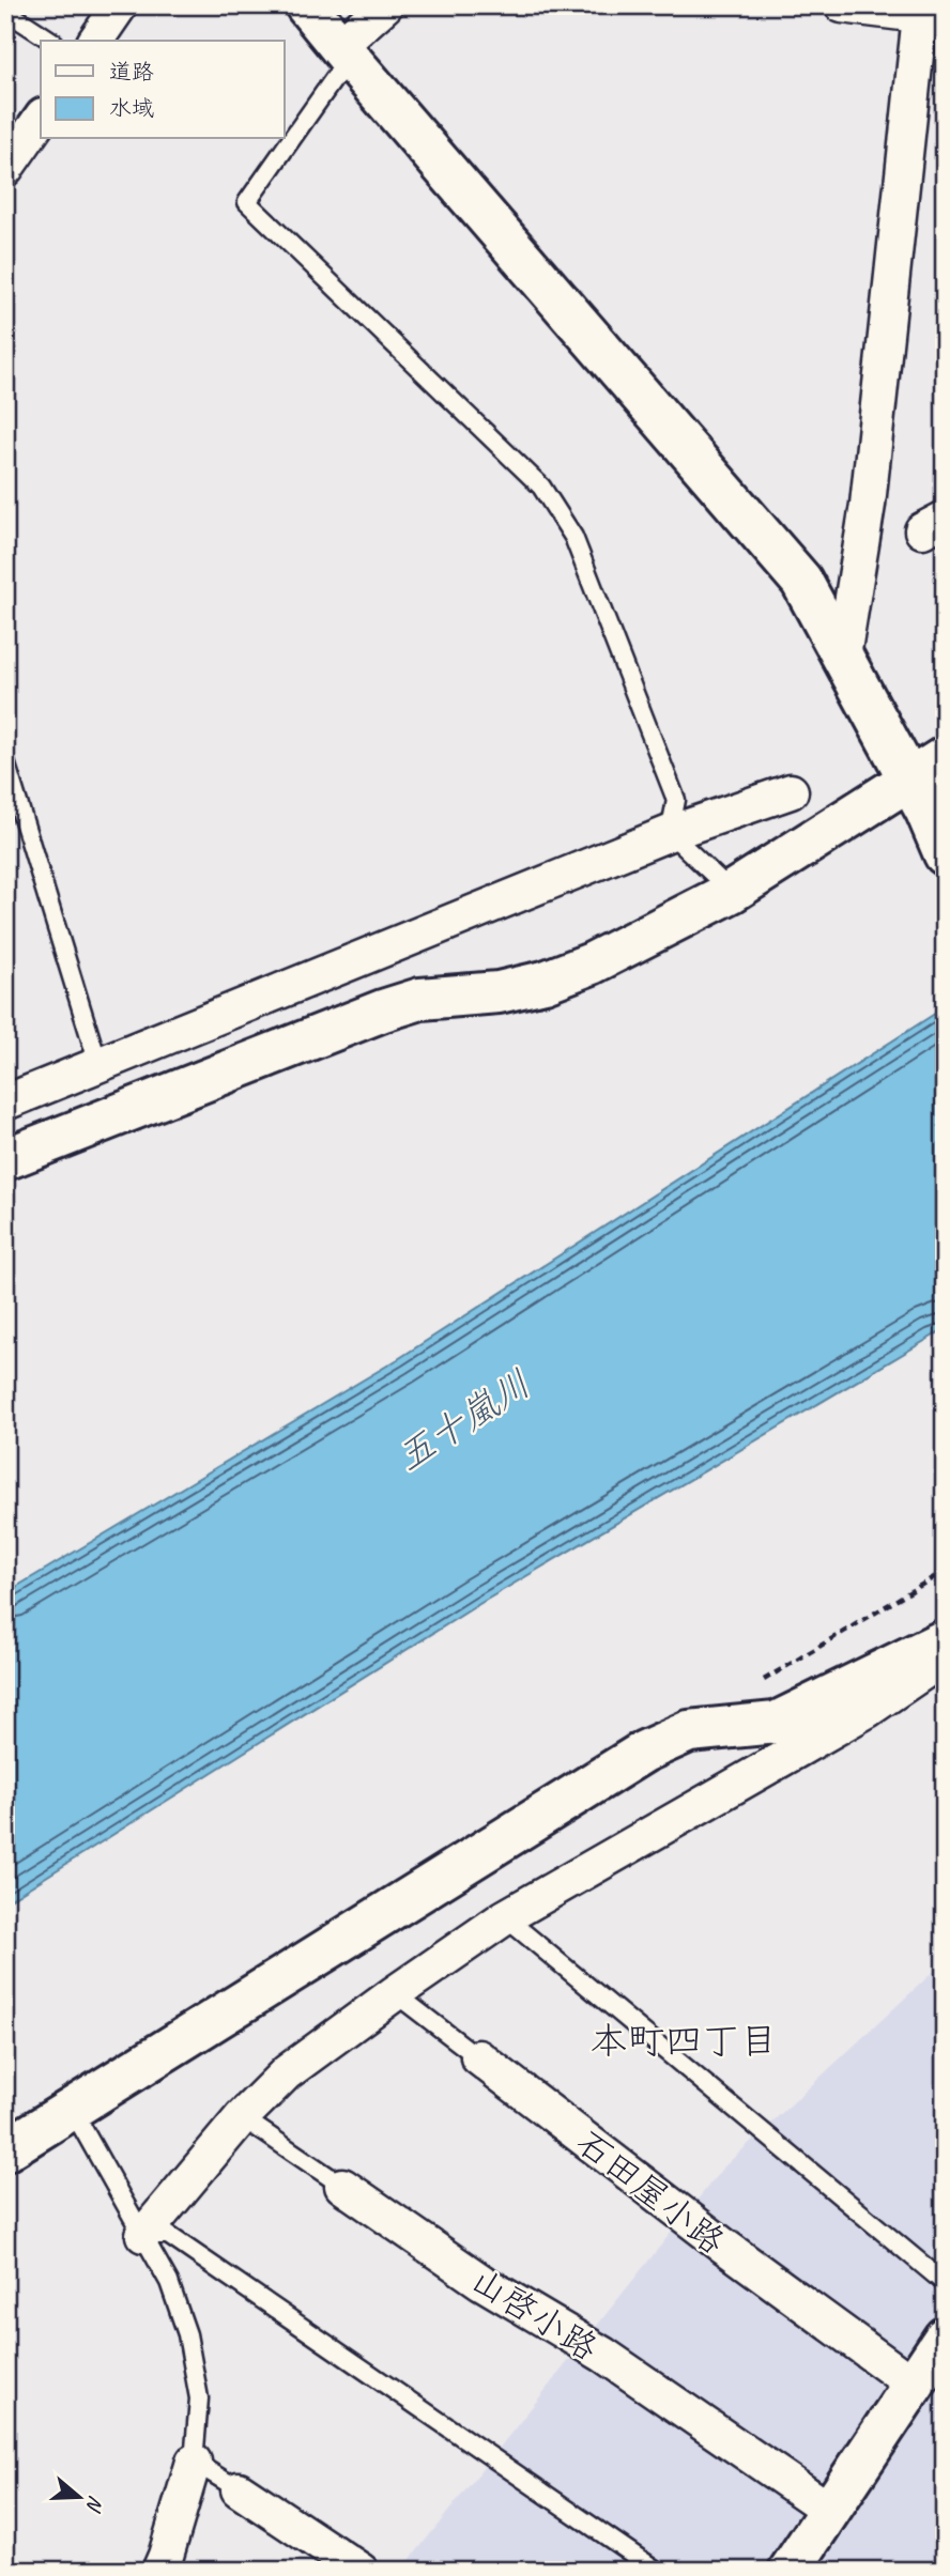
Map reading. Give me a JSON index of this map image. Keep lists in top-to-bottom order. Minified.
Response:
{"streets":{"street":["石田屋小路","山啓小路"]},"districts":["本町四丁目"],"water":["五十嵐川"],"legend":["道路","水域"],"north":"right"}
